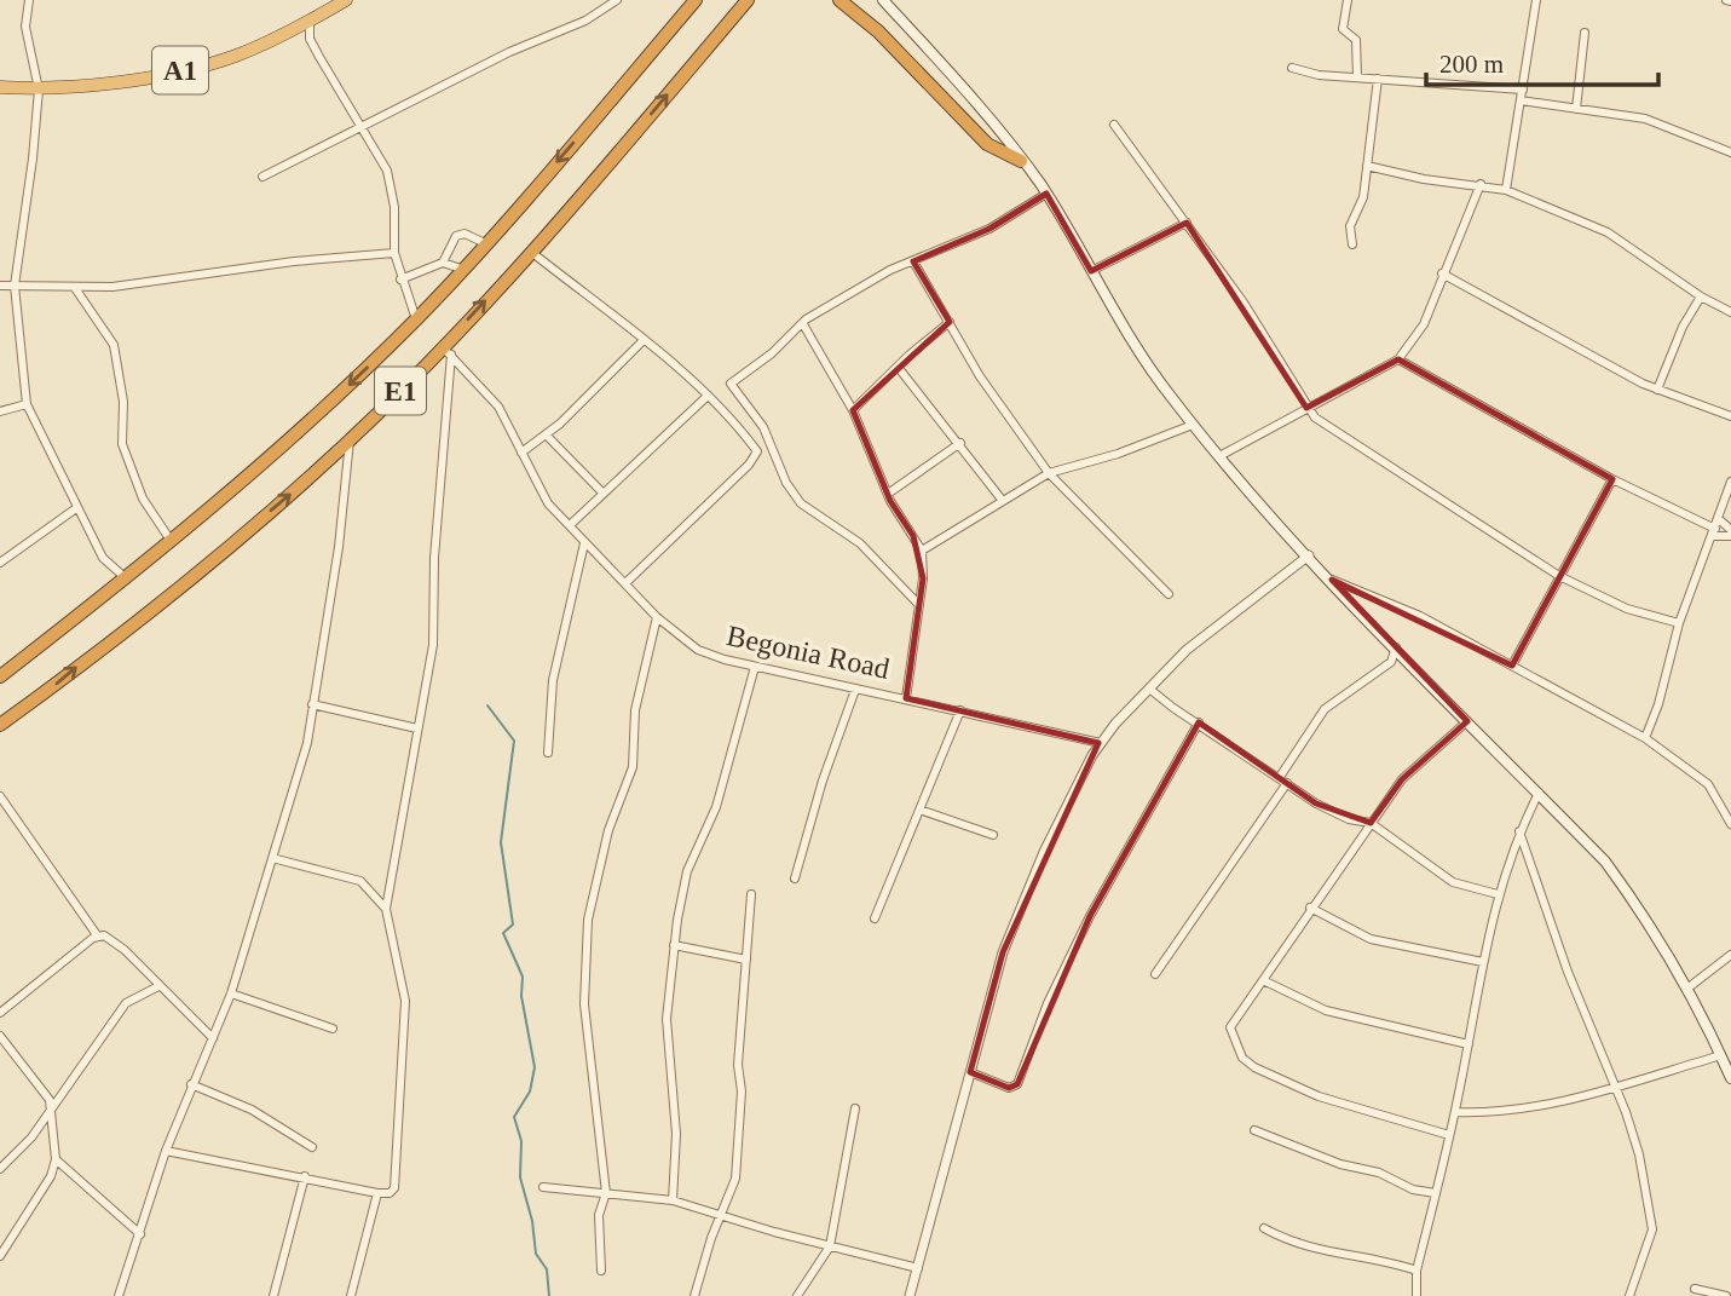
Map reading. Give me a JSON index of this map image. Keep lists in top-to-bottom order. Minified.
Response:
{"streets":{"highway":["A1","E1"],"street":["Begonia Road"]},"crossings":[["E1","Begonia Road"]],"scale_bar":"200 m"}
